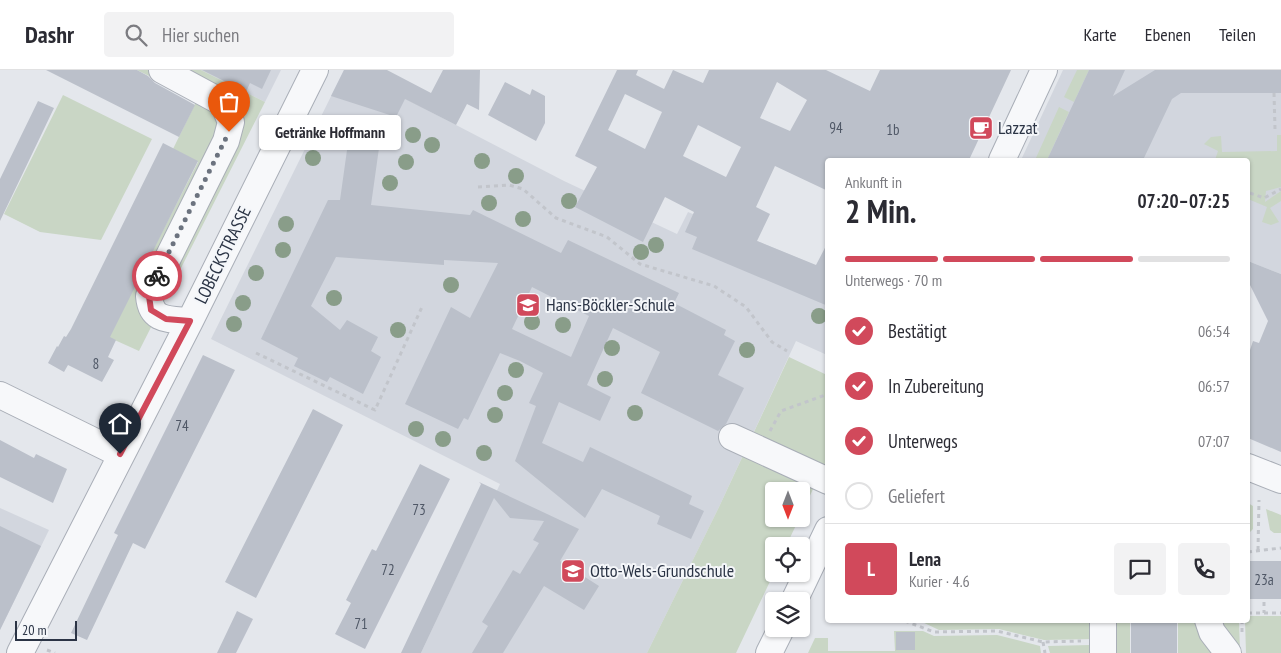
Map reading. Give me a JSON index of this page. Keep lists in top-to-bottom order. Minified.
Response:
{"streets":{"street":["LOBECKSTRASSE"]},"places":{"cafe":["Lazzat"],"other":["Getränke Hoffmann"],"school or university":["Hans-Böckler-Schule","Otto-Wels-Grundschule"]},"house_numbers":["94","1b","8","74","73","72","23a","71"],"scale_bar":"20 m","north":"bottom","page":{"header":"Dashr","search":"Hier suchen","nav":["Karte","Ebenen","Teilen"],"bubble":"Getränke Hoffmann","heading":["2 Min.","Ankunft in","07:20–07:25"],"panel":["Lena","Kurier · 4.6"],"bar":"Unterwegs · 70 m","list":[["Bestätigt","06:54"],["In Zubereitung","06:57"],["Unterwegs","07:07"],"Geliefert"],"round":"L","scale":"20 m"}}
